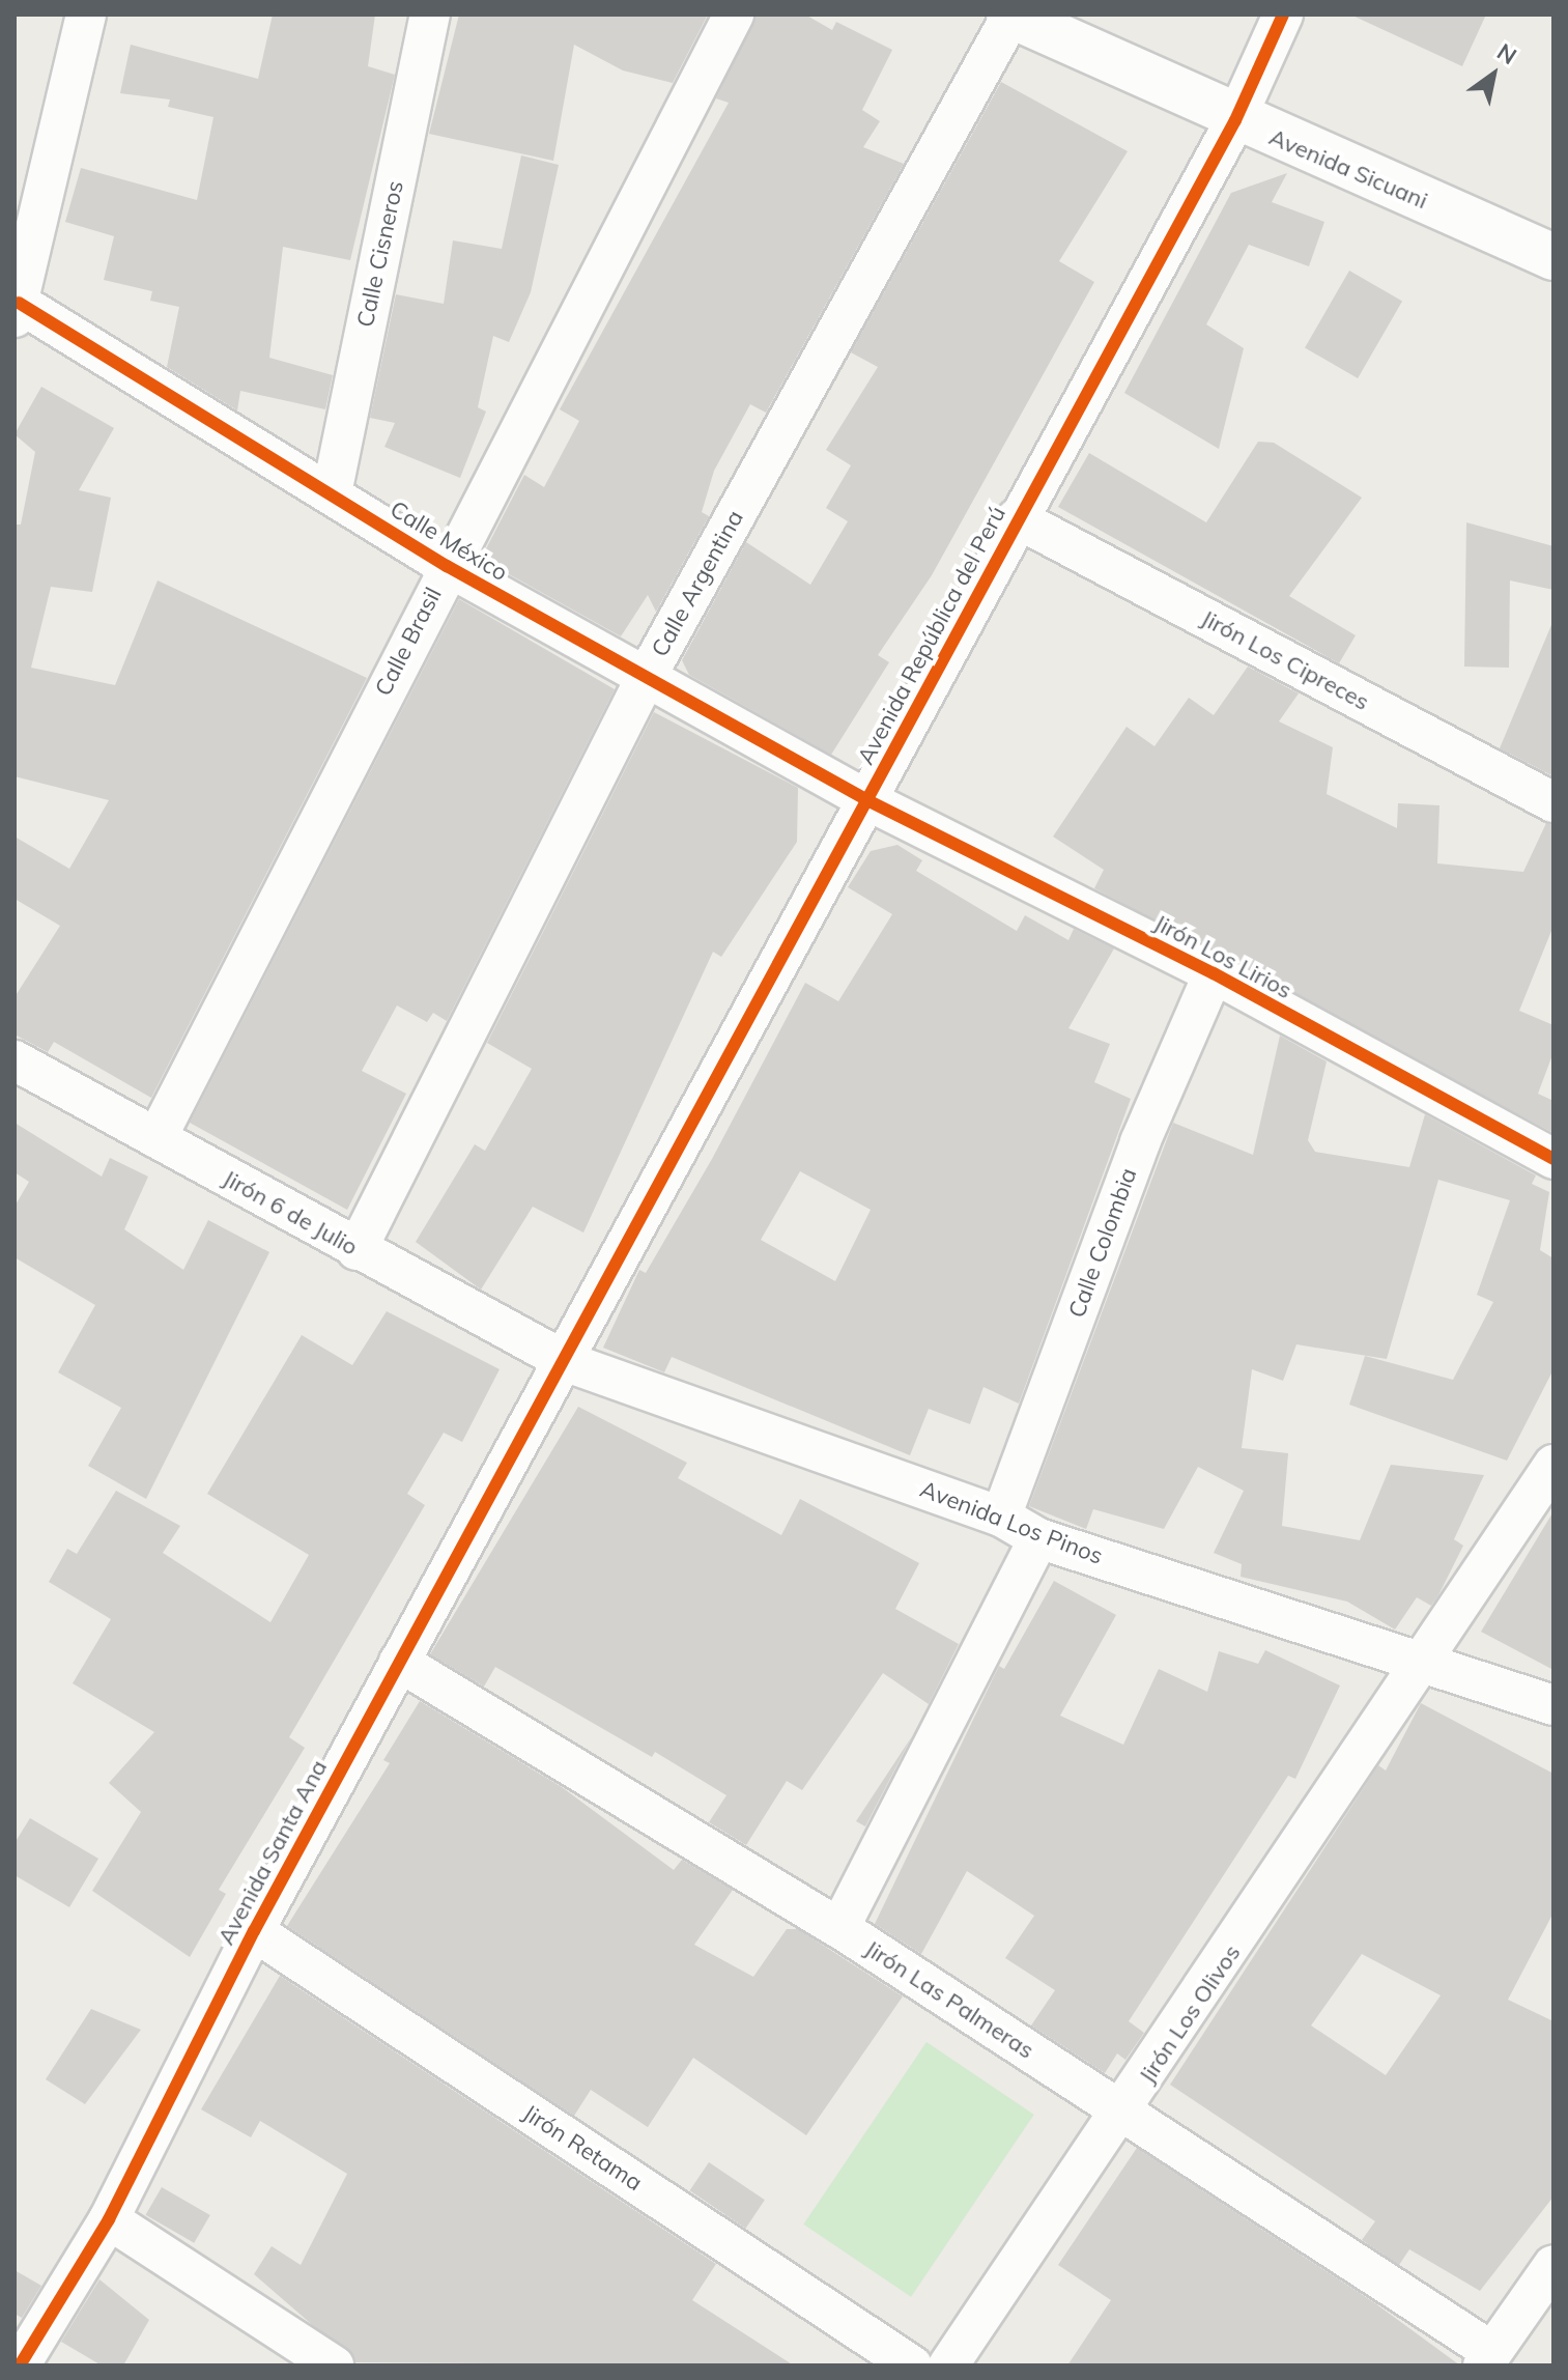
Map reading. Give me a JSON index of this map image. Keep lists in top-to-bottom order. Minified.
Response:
{"streets":{"street":["Avenida Sicuani","Calle Cisneros","Calle México","Calle Argentina","Avenida República del Perú","Calle Brasil","Jirón Los Cipreces","Jirón Los Lirios","Jirón 6 de Julio","Calle Colombia","Avenida Los Pinos","Avenida Santa Ana","Jirón Las Palmeras","Jirón Los Olivos","Jirón Retama"]},"crossings":[["Avenida Sicuani","Calle Argentina"],["Avenida Sicuani","Avenida República del Perú"],["Calle Cisneros","Calle México"],["Calle México","Calle Argentina"],["Calle México","Avenida República del Perú"],["Calle México","Calle Brasil"],["Calle México","Jirón Los Lirios"],["Calle Argentina","Jirón 6 de Julio"],["Avenida República del Perú","Jirón Los Cipreces"],["Avenida República del Perú","Jirón Los Lirios"],["Avenida República del Perú","Jirón 6 de Julio"],["Avenida República del Perú","Avenida Los Pinos"],["Avenida República del Perú","Avenida Santa Ana"],["Calle Brasil","Jirón 6 de Julio"],["Jirón Los Lirios","Calle Colombia"],["Jirón 6 de Julio","Avenida Los Pinos"],["Jirón 6 de Julio","Avenida Santa Ana"],["Calle Colombia","Avenida Los Pinos"],["Avenida Los Pinos","Avenida Santa Ana"],["Avenida Los Pinos","Jirón Los Olivos"],["Avenida Santa Ana","Jirón Las Palmeras"],["Avenida Santa Ana","Jirón Retama"],["Jirón Las Palmeras","Jirón Los Olivos"]],"north":"top right"}
